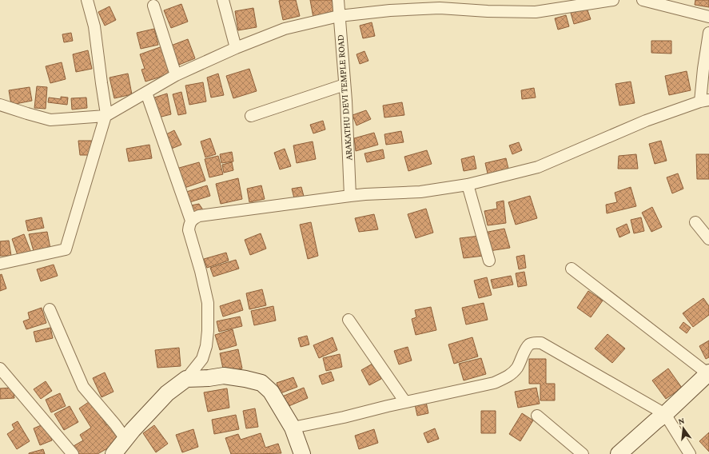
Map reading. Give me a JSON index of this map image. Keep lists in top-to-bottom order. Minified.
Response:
{"streets":{"street":["ARAKATHU DEVI TEMPLE ROAD"]},"north":"top"}
